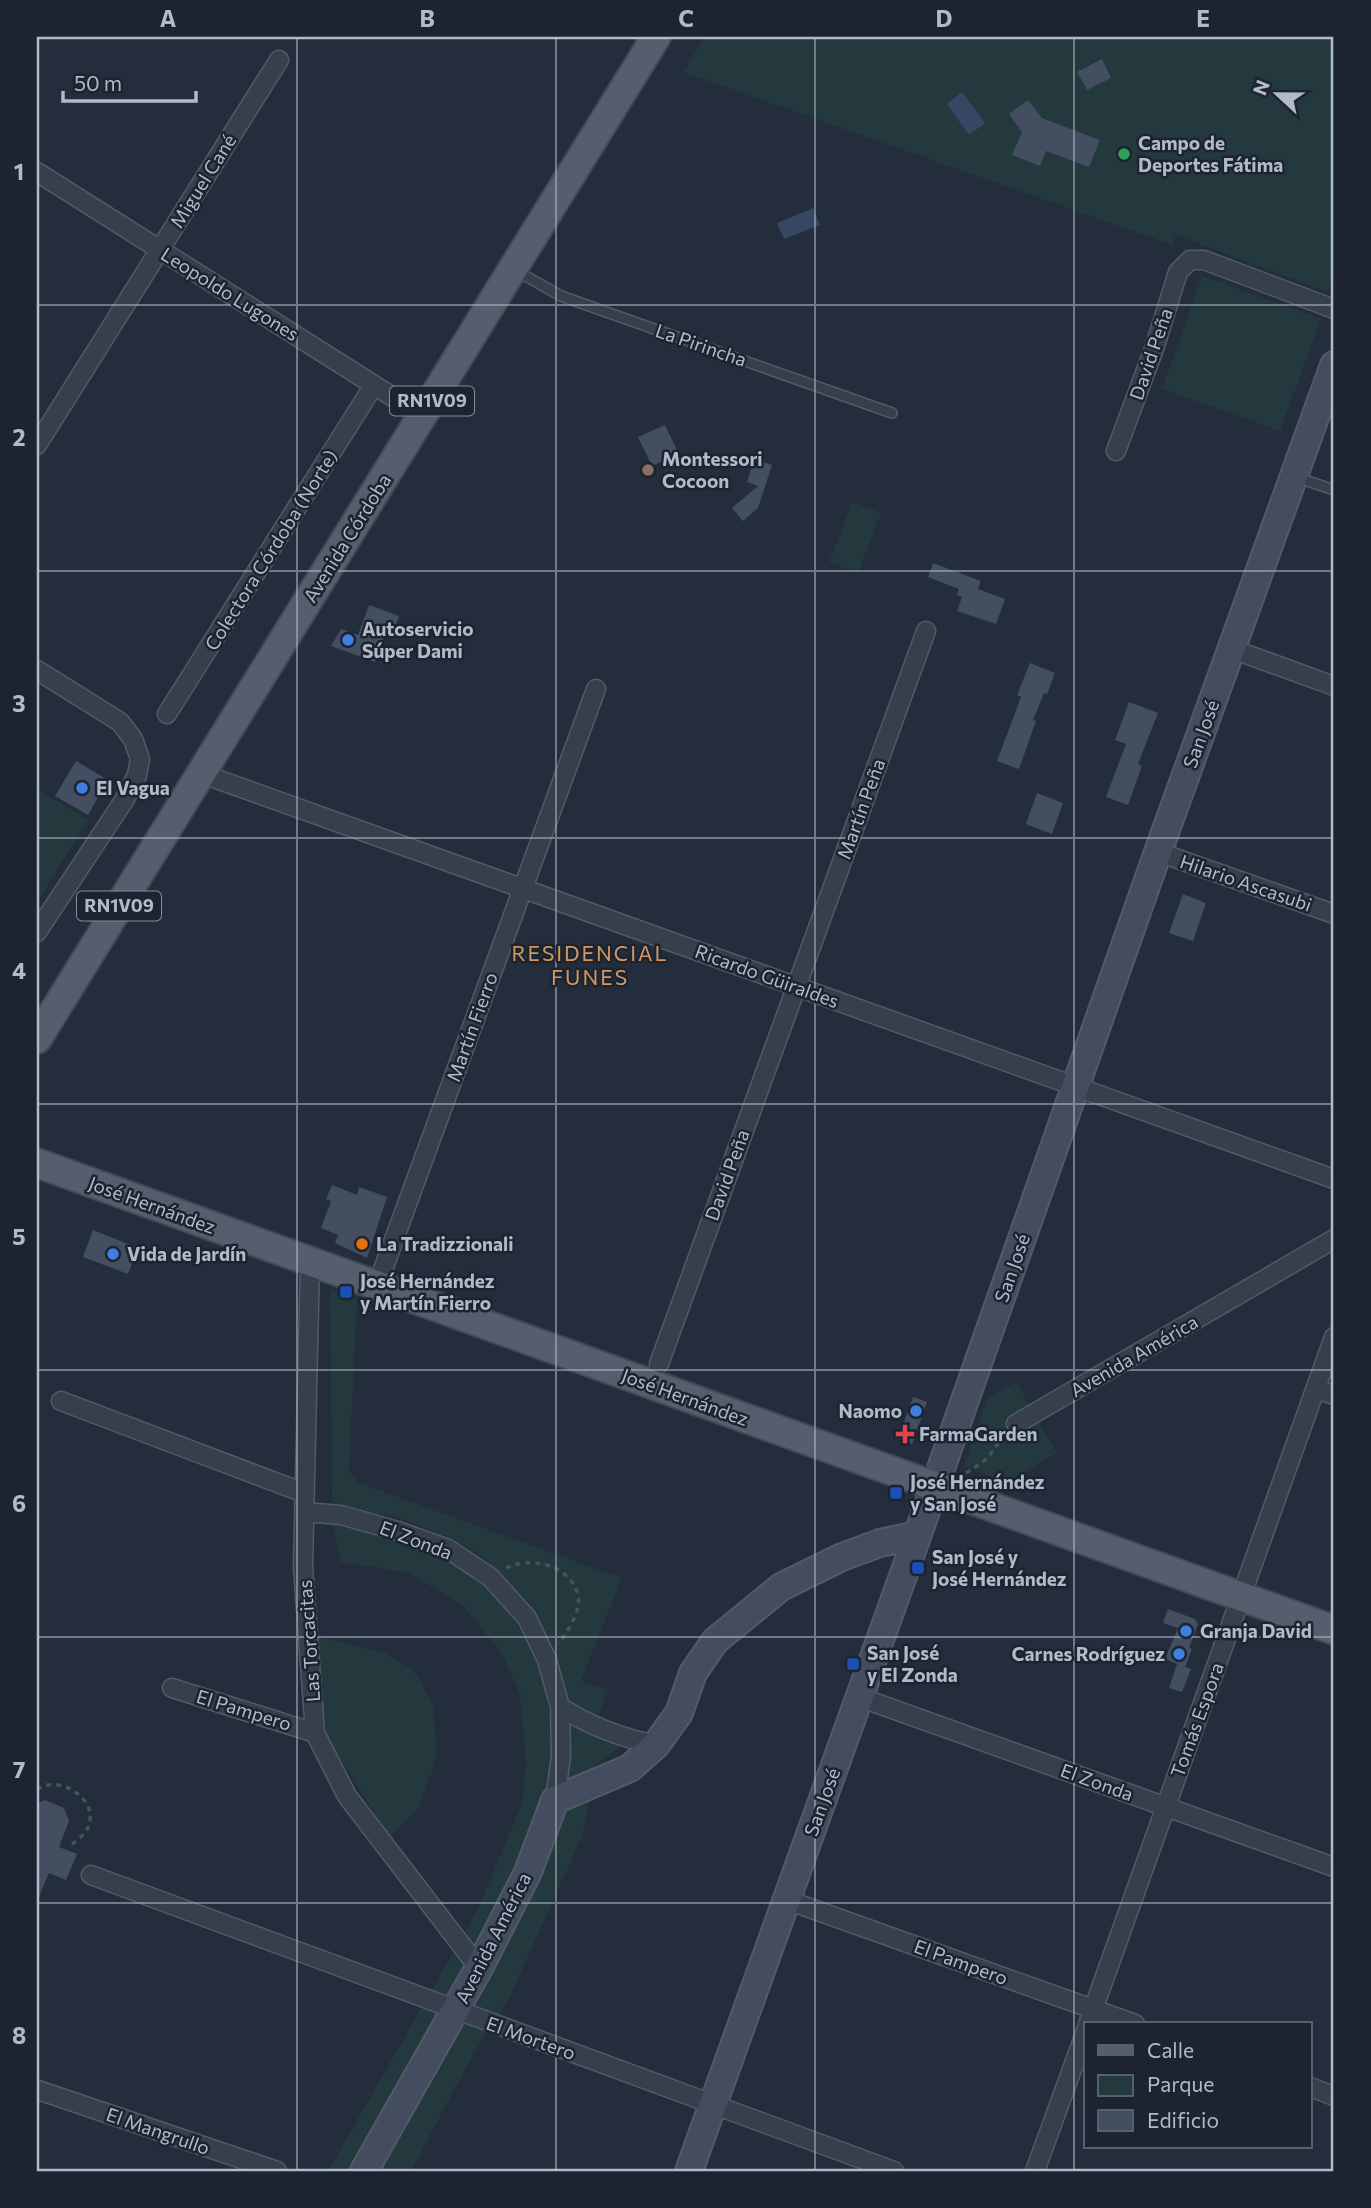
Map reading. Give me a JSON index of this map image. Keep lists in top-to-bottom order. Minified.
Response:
{"streets":{"main road":["RN1V09","Avenida Córdoba","José Hernández"],"street":["Miguel Cané","Leopoldo Lugones","David Peña","Colectora Córdoba (Norte)","San José","Martín Peña","Hilario Ascasubi","Ricardo Güiraldes","Martín Fierro","Avenida América","El Zonda","Las Torcacitas","El Pampero","Tomás Espora","El Mortero","El Mangrullo"],"lane":["La Pirincha"]},"crossings":[["Miguel Cané","Leopoldo Lugones"],["Leopoldo Lugones","Avenida Córdoba"],["Leopoldo Lugones","Colectora Córdoba (Norte)"],["La Pirincha","Avenida Córdoba"],["David Peña","Martín Peña"],["David Peña","Ricardo Güiraldes"],["Avenida Córdoba","Ricardo Güiraldes"],["San José","Hilario Ascasubi"],["San José","Ricardo Güiraldes"],["San José","José Hernández"],["San José","El Zonda"],["San José","El Pampero"],["San José","El Mortero"],["Martín Peña","Ricardo Güiraldes"],["Ricardo Güiraldes","Martín Fierro"],["Martín Fierro","José Hernández"],["José Hernández","Las Torcacitas"],["José Hernández","Tomás Espora"],["Avenida América","El Zonda"],["Avenida América","Las Torcacitas"],["Avenida América","El Mortero"],["El Zonda","Las Torcacitas"],["El Zonda","Tomás Espora"],["Las Torcacitas","El Pampero"],["El Pampero","Tomás Espora"]],"districts":["RESIDENCIAL FUNES"],"places":{"other":["Campo de Deportes Fátima","Montessori Cocoon","Autoservicio Súper Dami","El Vagua","La Tradizzionali","Vida de Jardín","Naomo","Granja David","Carnes Rodríguez"],"transit":["José Hernández y Martín Fierro","José Hernández y San José","San José y José Hernández","San José y El Zonda"],"health":["FarmaGarden"]},"legend":["Calle","Parque","Edificio"],"scale_bar":"50 m","north":"left","grid":{"columns":["A","B","C","D","E"],"rows":["1","2","3","4","5","6","7","8"]}}
